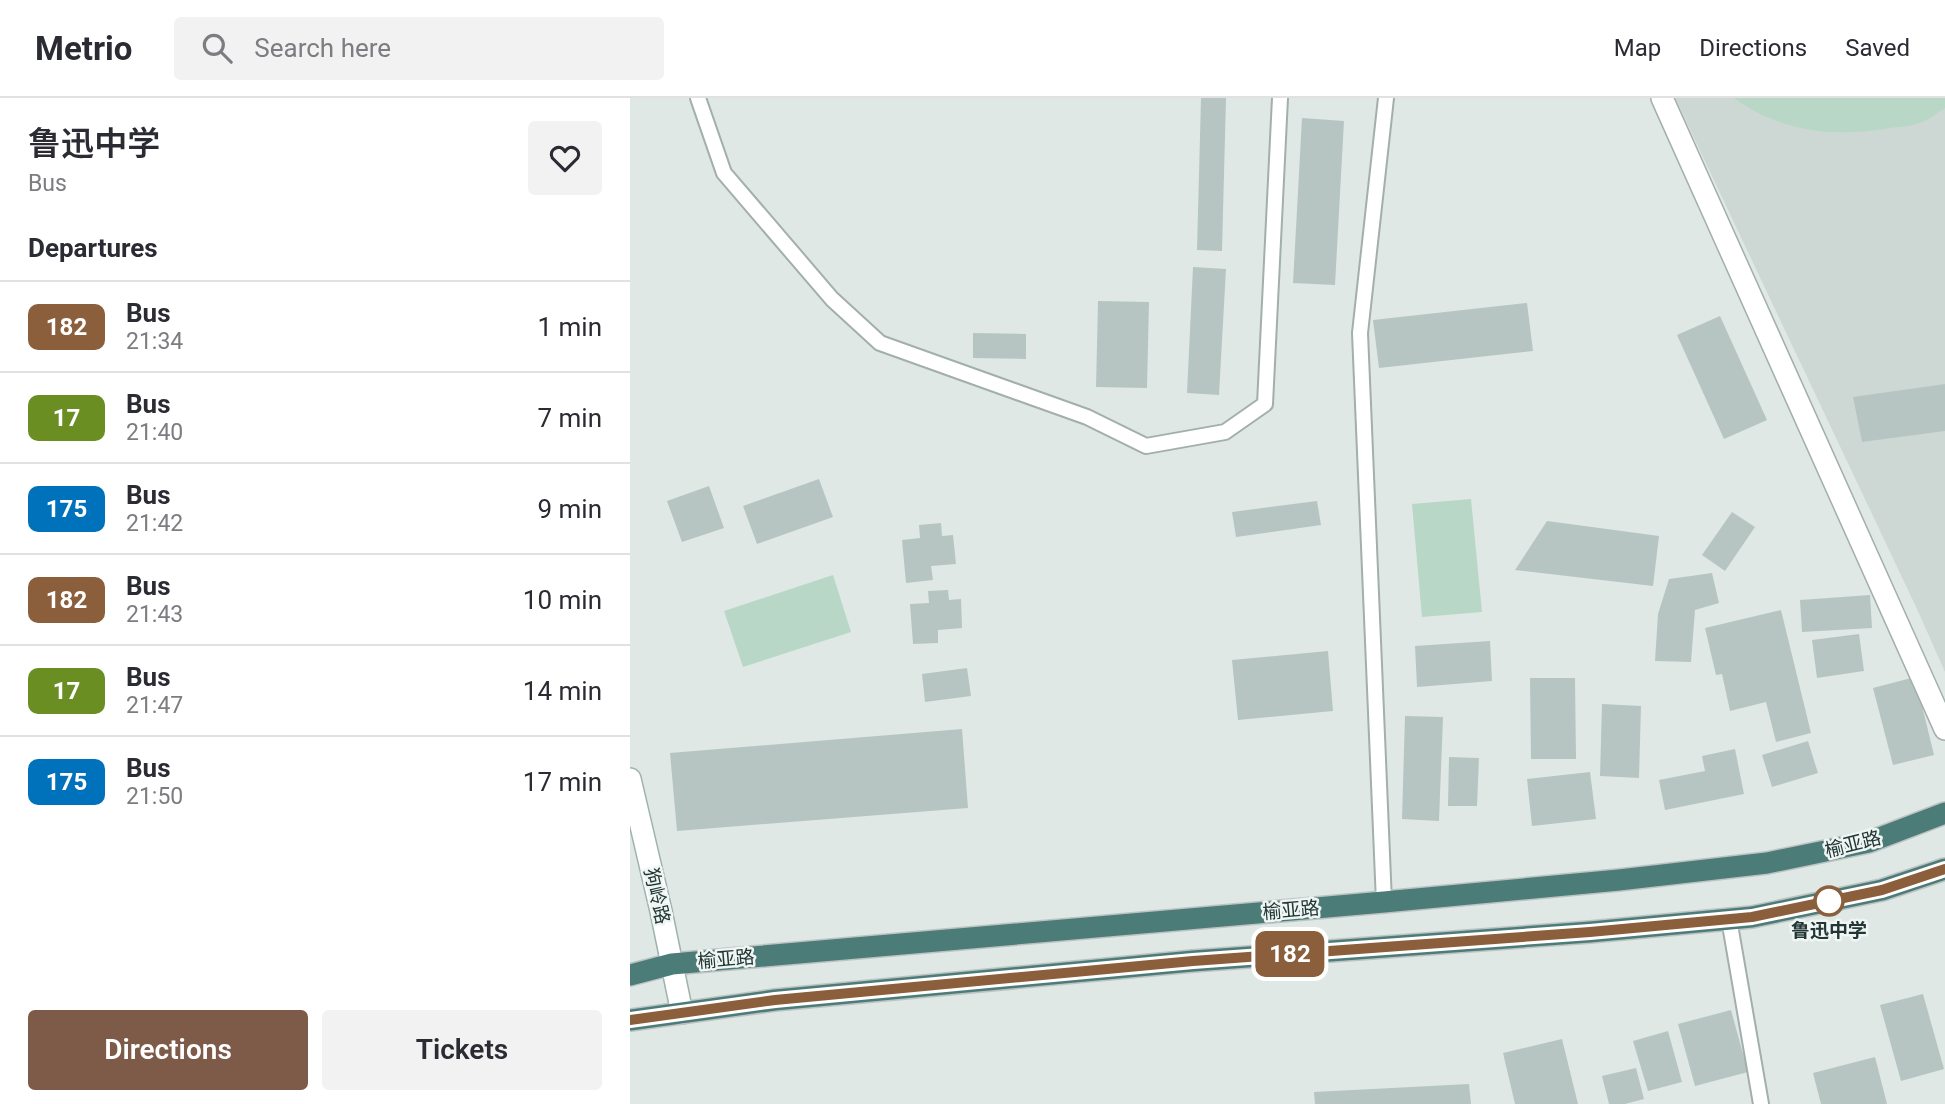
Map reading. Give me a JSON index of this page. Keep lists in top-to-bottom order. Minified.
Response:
{"streets":{"highway":["榆亚路"],"street":["狗岭路"]},"crossings":[["榆亚路","狗岭路"]],"places":["鲁迅中学"],"lines":["bus line 182"],"page":{"header":"Metrio","search":"Search here","nav":["Map","Directions","Saved"],"heading":[["鲁迅中学","Bus"],"Departures"],"on_map":"182","list":[{"mark":"182","name":"Bus","note":"21:34","value":"1 min"},{"mark":"17","name":"Bus","note":"21:40","value":"7 min"},{"mark":"175","name":"Bus","note":"21:42","value":"9 min"},{"mark":"182","name":"Bus","note":"21:43","value":"10 min"},{"mark":"17","name":"Bus","note":"21:47","value":"14 min"},{"mark":"175","name":"Bus","note":"21:50","value":"17 min"}],"buttons":["Directions","Tickets"]}}
